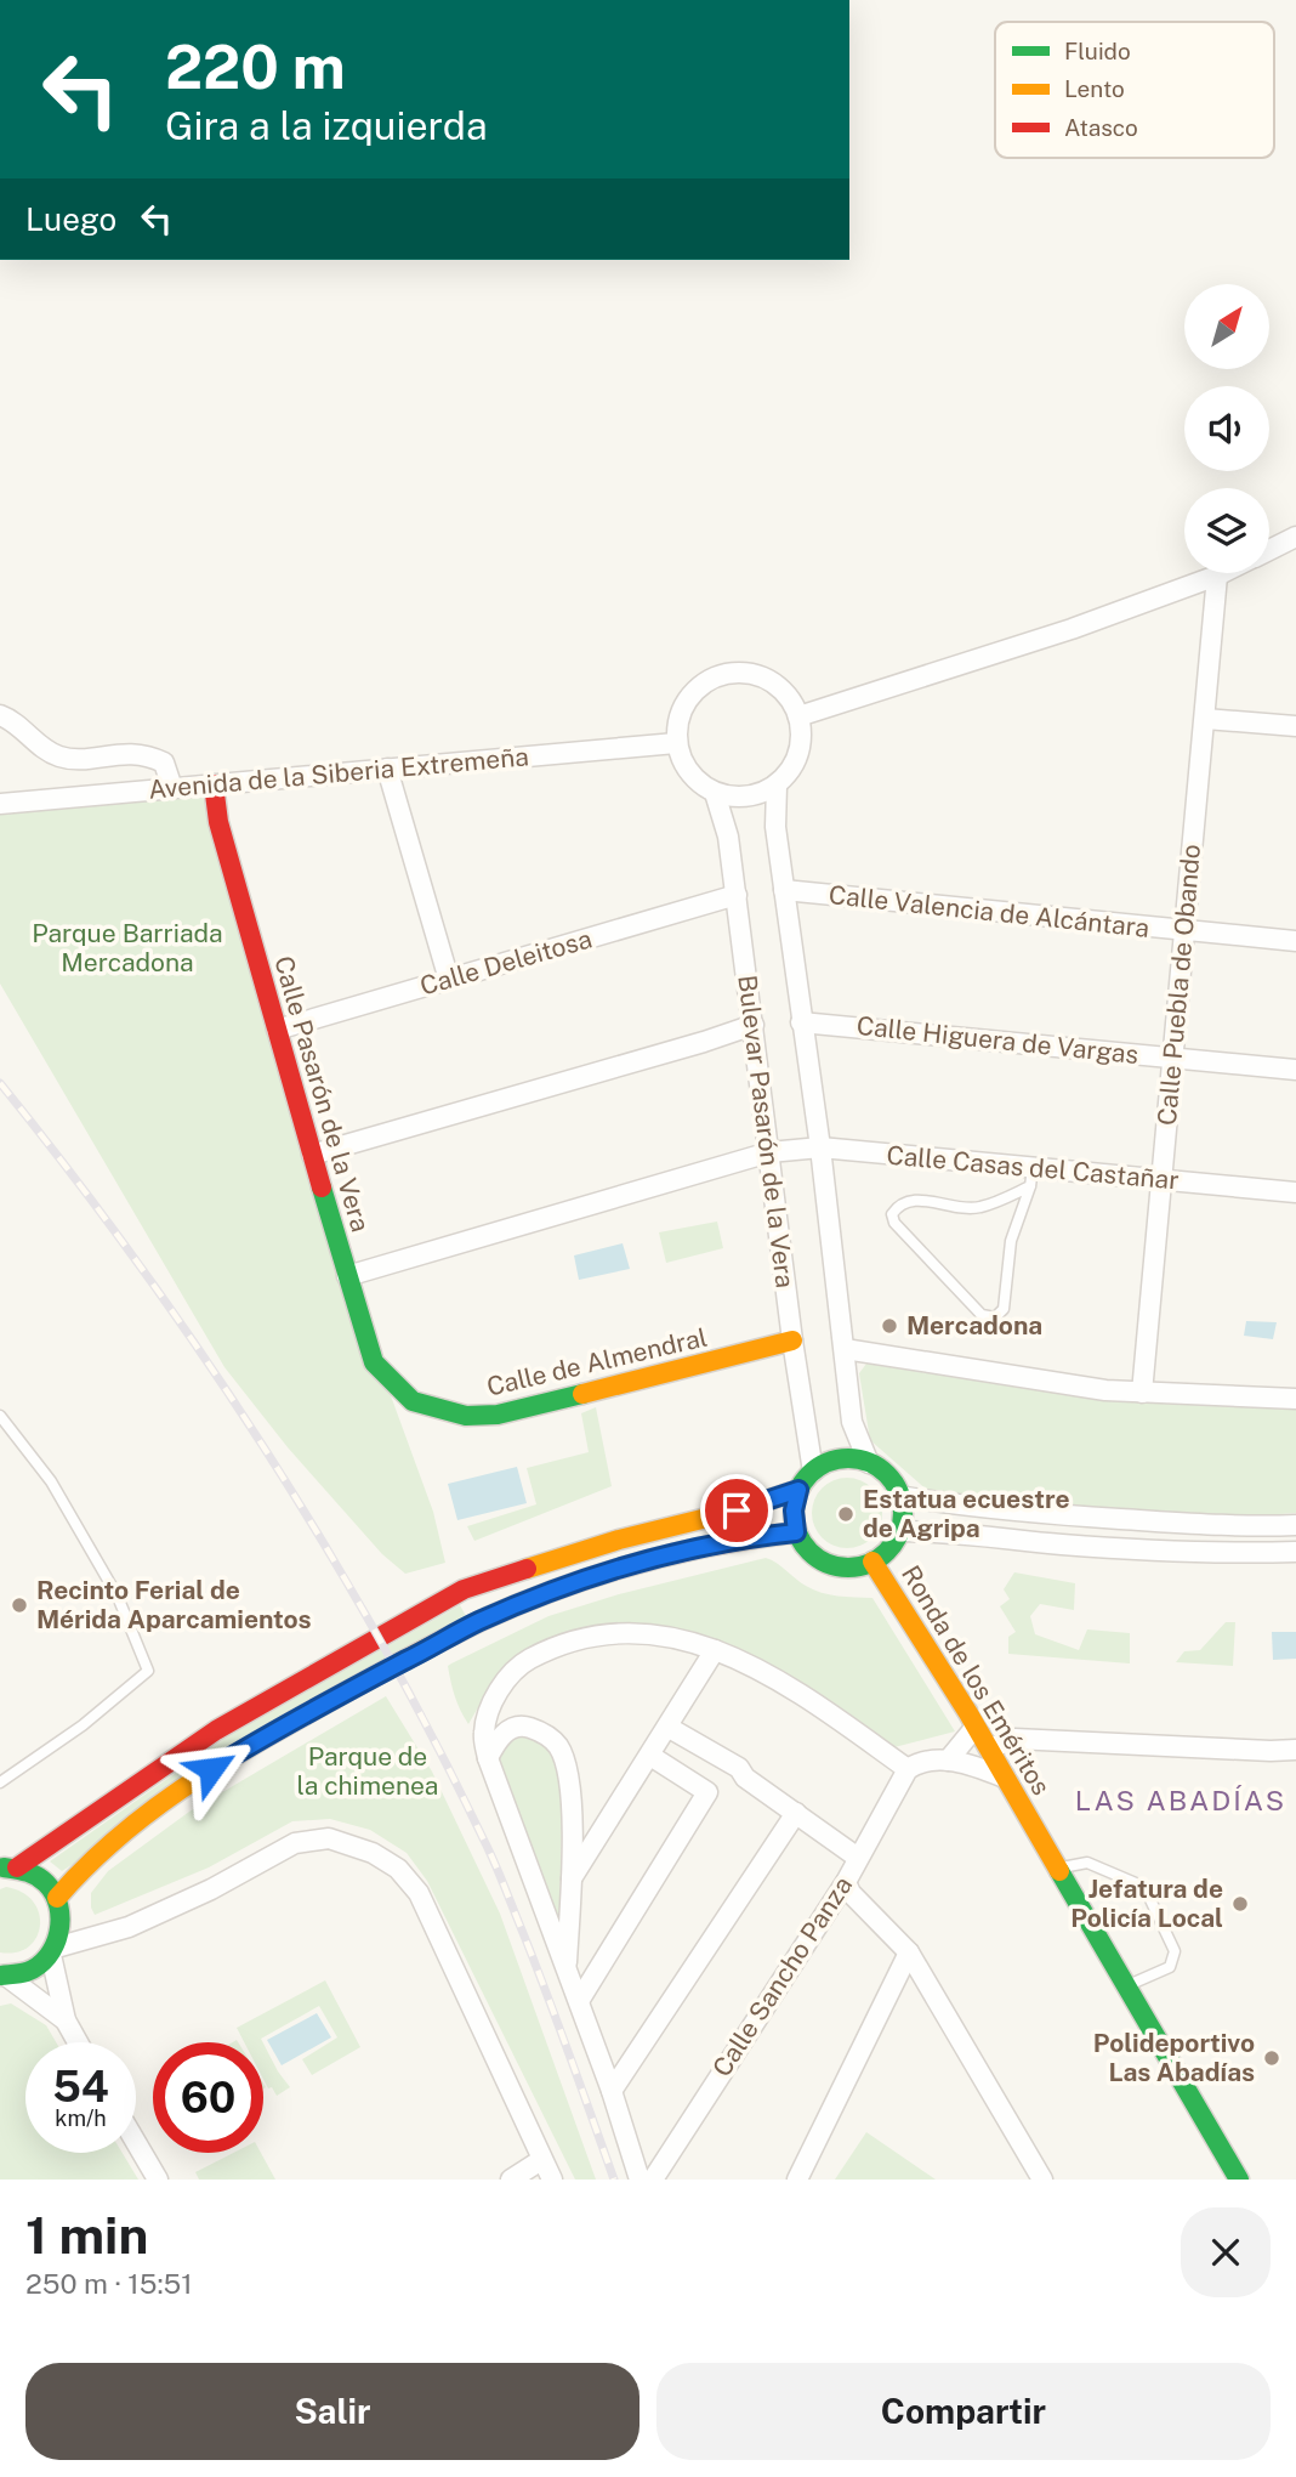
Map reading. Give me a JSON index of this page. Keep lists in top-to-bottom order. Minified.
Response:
{"streets":{"main road":["Calle Pasarón de la Vera","Calle de Almendral","Ronda de los Eméritos"],"street":["Avenida de la Siberia Extremeña","Calle Valencia de Alcántara","Calle Deleitosa","Calle Puebla de Obando","Calle Higuera de Vargas","Bulevar Pasarón de la Vera","Calle Casas del Castañar","Calle Sancho Panza"]},"crossings":[["Avenida de la Siberia Extremeña","Calle Pasarón de la Vera"],["Avenida de la Siberia Extremeña","Bulevar Pasarón de la Vera"],["Calle Valencia de Alcántara","Calle Puebla de Obando"],["Calle Valencia de Alcántara","Bulevar Pasarón de la Vera"],["Calle Deleitosa","Calle Pasarón de la Vera"],["Calle Deleitosa","Bulevar Pasarón de la Vera"],["Calle Puebla de Obando","Calle Higuera de Vargas"],["Calle Puebla de Obando","Calle Casas del Castañar"],["Calle Higuera de Vargas","Bulevar Pasarón de la Vera"],["Calle Pasarón de la Vera","Calle Casas del Castañar"],["Calle Pasarón de la Vera","Calle de Almendral"],["Bulevar Pasarón de la Vera","Calle Casas del Castañar"],["Bulevar Pasarón de la Vera","Calle de Almendral"],["Bulevar Pasarón de la Vera","Ronda de los Eméritos"]],"districts":["LAS ABADÍAS"],"parks":["Parque Barriada Mercadona","Parque de la chimenea"],"places":["Mercadona","Estatua ecuestre de Agripa","Recinto Ferial de Mérida Aparcamientos","Jefatura de Policía Local","Polideportivo Las Abadías"],"legend":["Fluido","Lento","Atasco"],"north":"top right","page":{"turn":["220 m","Gira a la izquierda"],"then":"Luego","speed":"54 km/h","limit":"60","heading":["1 min","250 m · 15:51"],"buttons":["Salir","Compartir"]}}
